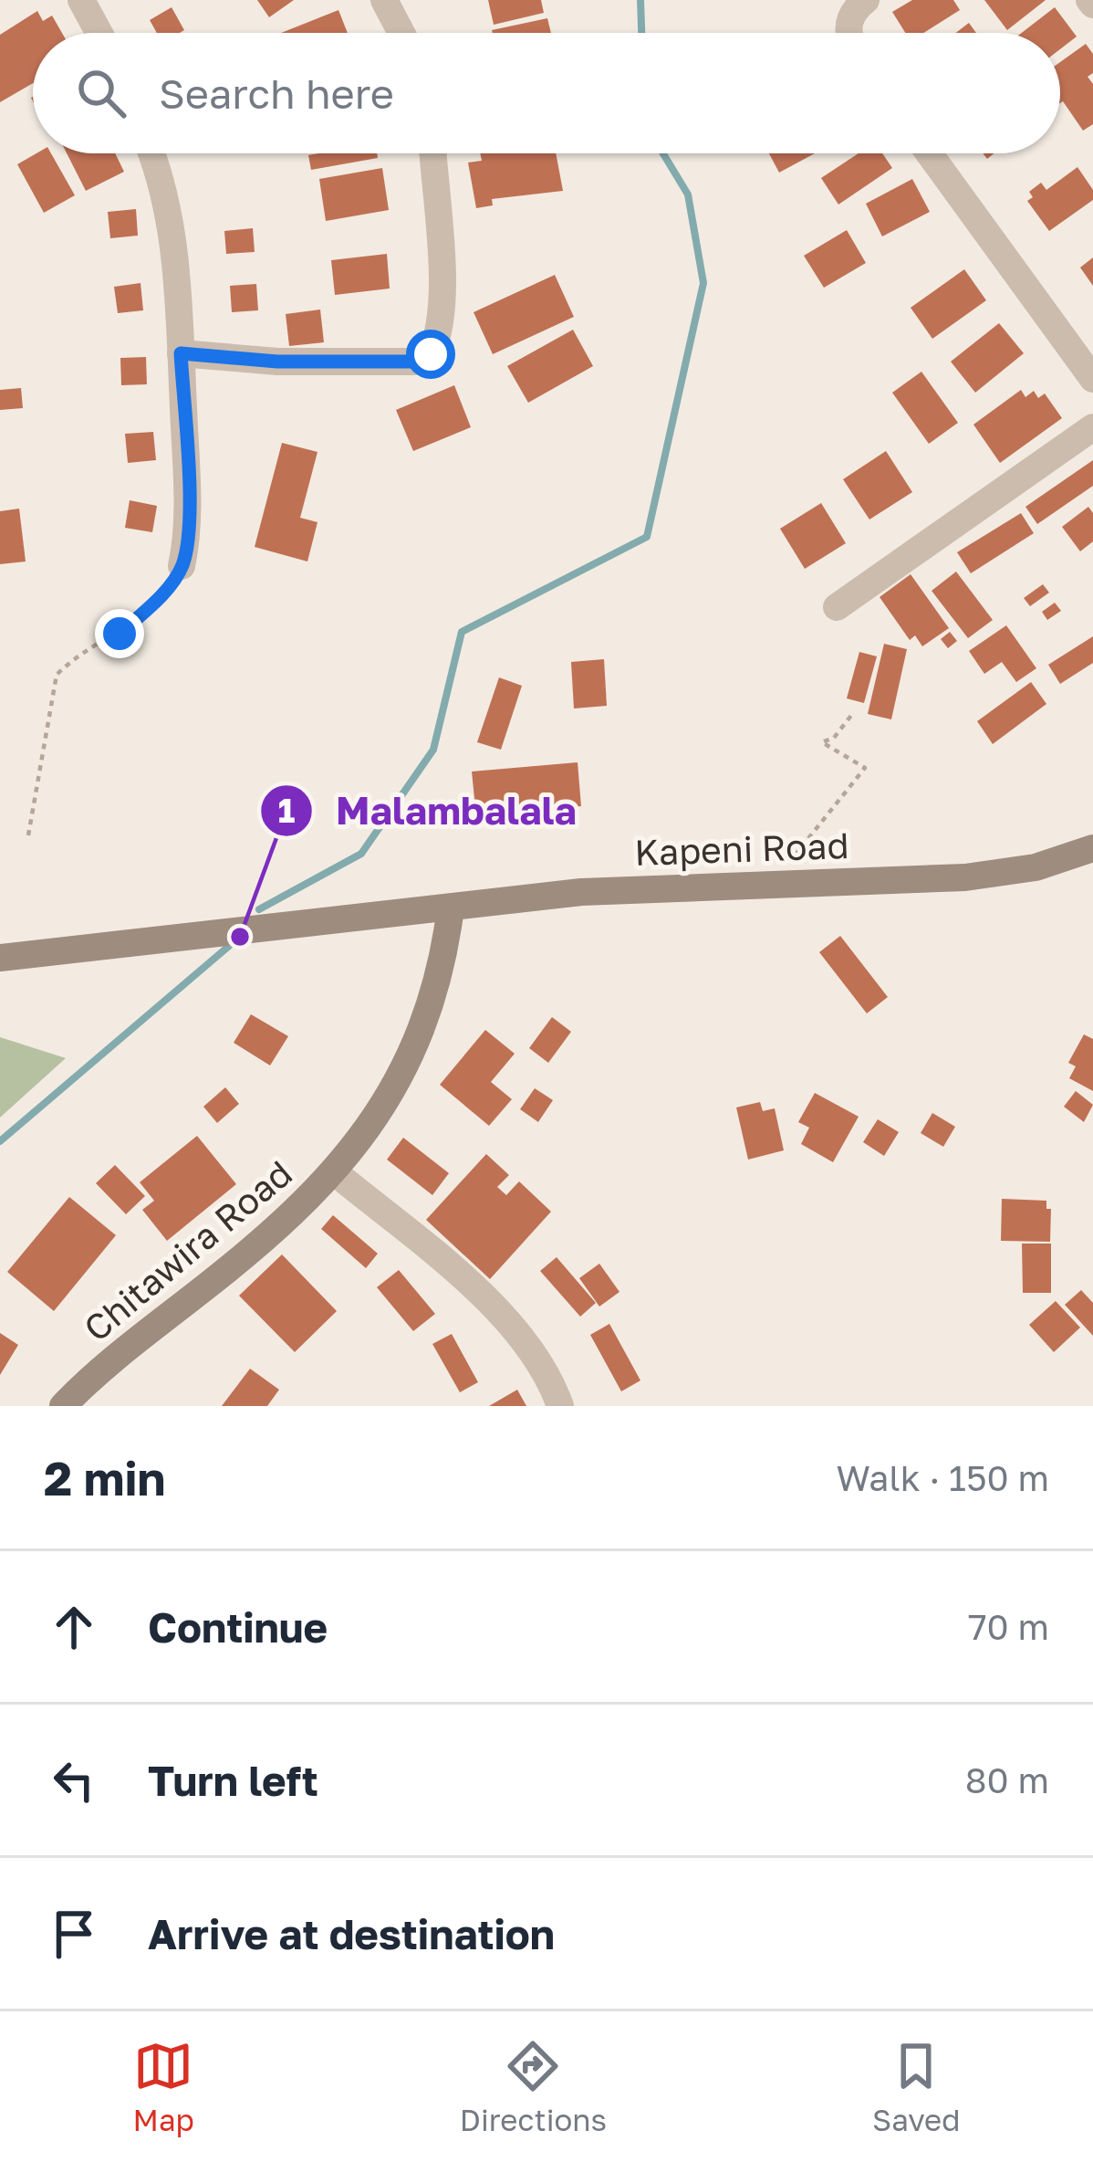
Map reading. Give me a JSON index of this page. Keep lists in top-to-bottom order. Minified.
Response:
{"streets":{"main road":["Kapeni Road","Chitawira Road"]},"crossings":[["Kapeni Road","Chitawira Road"]],"places":["Malambalala"],"page":{"search":"Search here","heading":["2 min","Walk · 150 m"],"list":[["Continue","70 m"],["Turn left","80 m"],"Arrive at destination"],"nav":["Map","Directions","Saved"]}}
